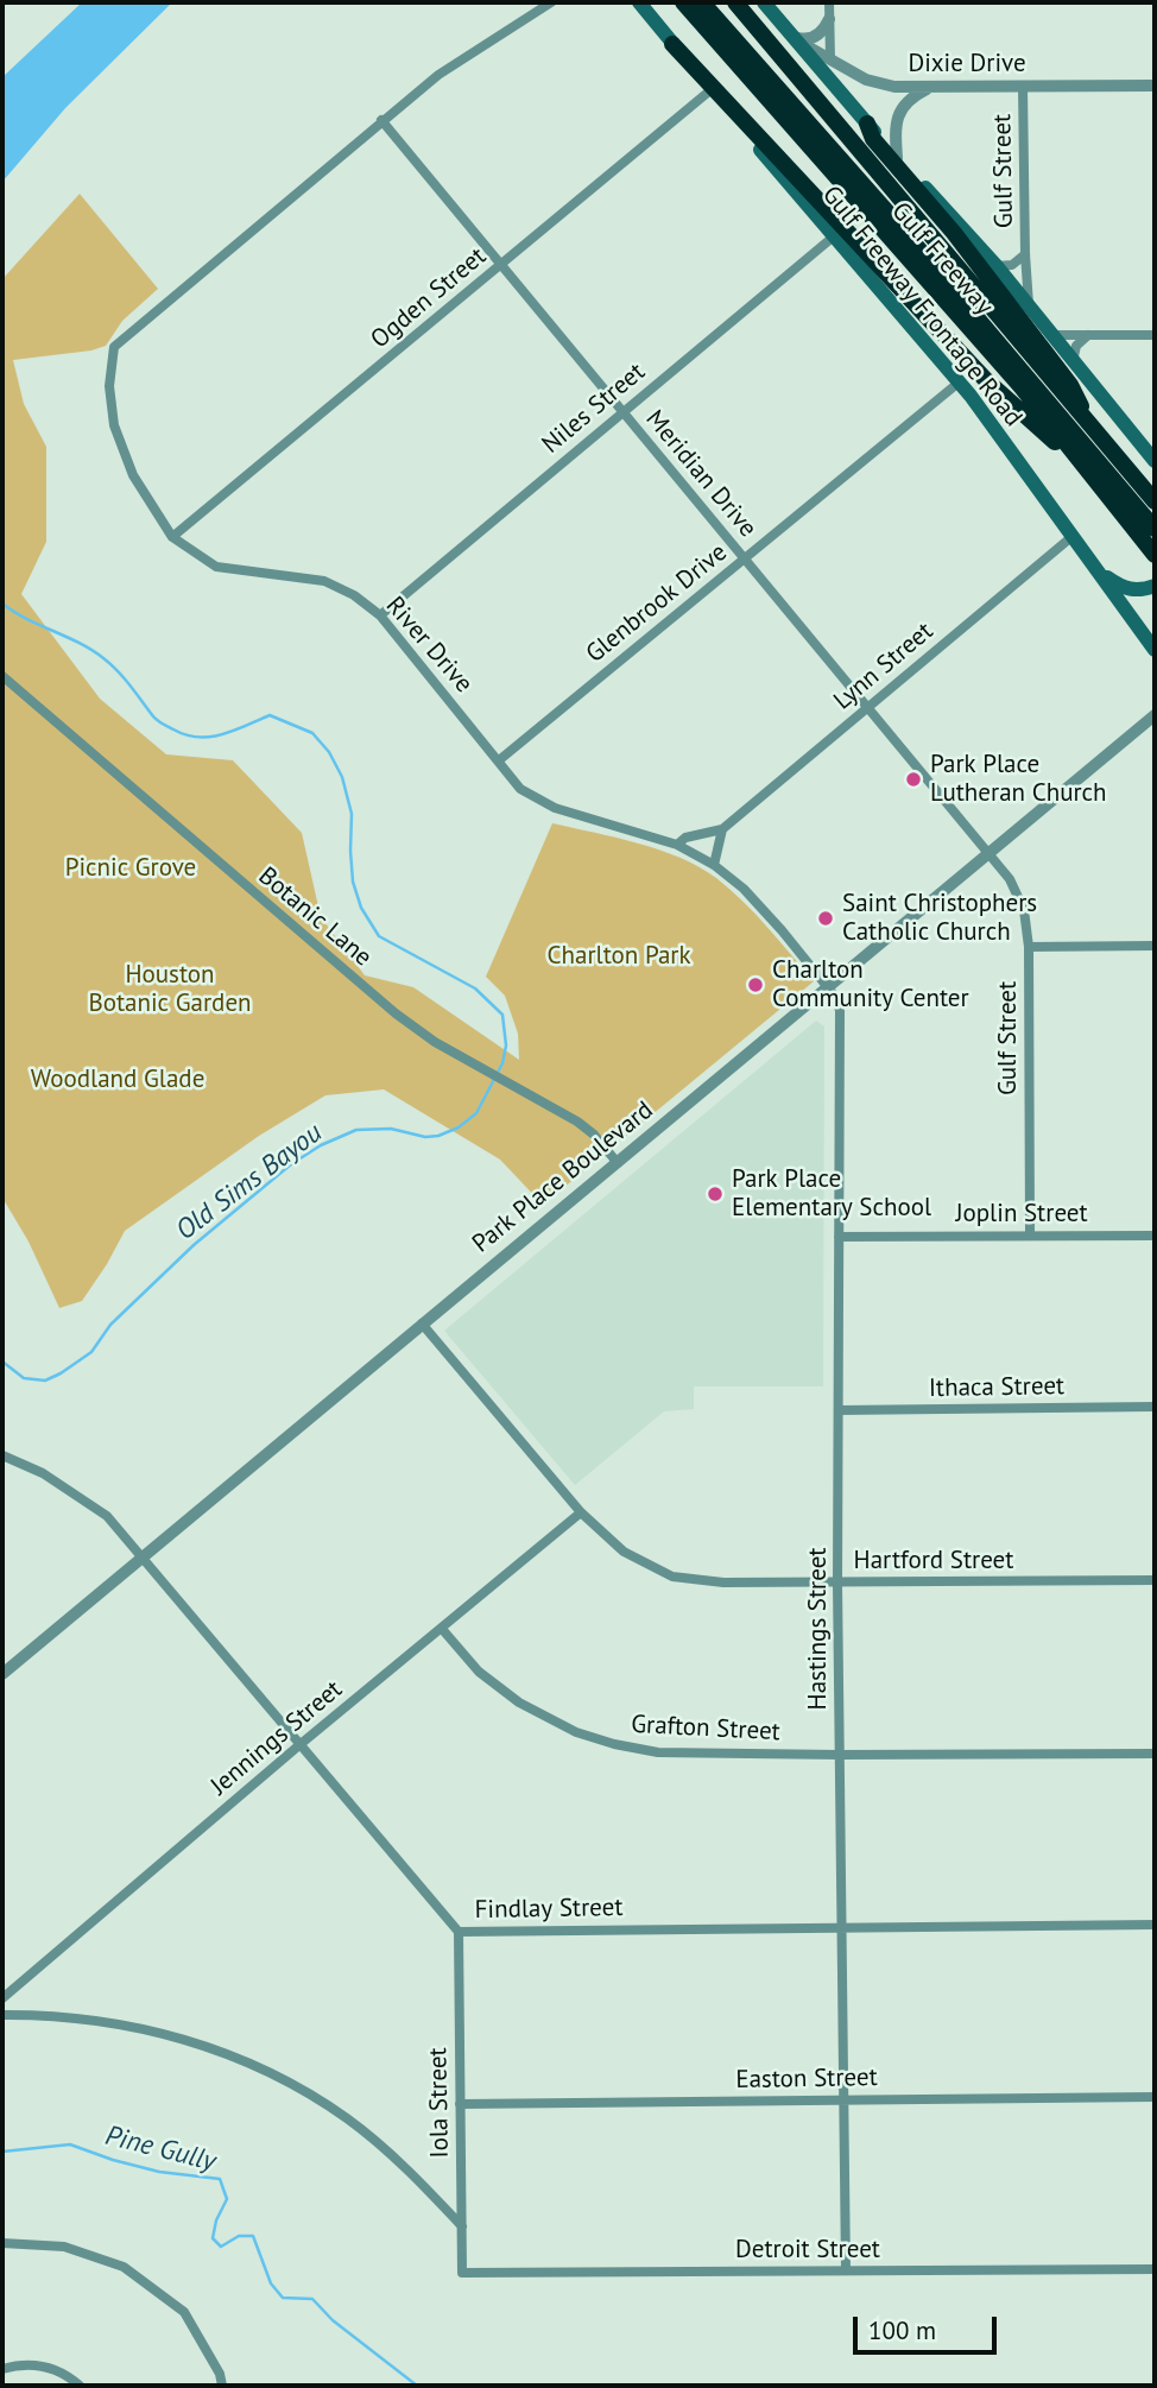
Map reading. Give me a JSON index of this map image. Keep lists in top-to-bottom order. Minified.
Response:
{"streets":{"highway":["Gulf Freeway"],"main road":["Gulf Freeway Frontage Road"],"street":["Dixie Drive","Gulf Street","Ogden Street","Niles Street","Meridian Drive","Glenbrook Drive","River Drive","Lynn Street","Botanic Lane","Park Place Boulevard","Joplin Street","Ithaca Street","Hartford Street","Hastings Street","Grafton Street","Jennings Street","Findlay Street","Easton Street","Iola Street","Detroit Street"]},"crossings":[["Dixie Drive","Gulf Street"],["Gulf Street","Meridian Drive"],["Gulf Street","Park Place Boulevard"],["Gulf Street","Joplin Street"],["Ogden Street","Gulf Freeway Frontage Road"],["Ogden Street","Meridian Drive"],["Ogden Street","River Drive"],["Gulf Freeway Frontage Road","Niles Street"],["Gulf Freeway Frontage Road","Glenbrook Drive"],["Gulf Freeway Frontage Road","Lynn Street"],["Niles Street","Meridian Drive"],["Niles Street","River Drive"],["Meridian Drive","Glenbrook Drive"],["Meridian Drive","River Drive"],["Meridian Drive","Lynn Street"],["Meridian Drive","Park Place Boulevard"],["Glenbrook Drive","River Drive"],["River Drive","Lynn Street"],["River Drive","Park Place Boulevard"],["River Drive","Hastings Street"],["Botanic Lane","Park Place Boulevard"],["Park Place Boulevard","Hartford Street"],["Park Place Boulevard","Hastings Street"],["Park Place Boulevard","Findlay Street"],["Joplin Street","Hastings Street"],["Ithaca Street","Hastings Street"],["Hartford Street","Hastings Street"],["Hartford Street","Jennings Street"],["Hastings Street","Grafton Street"],["Hastings Street","Findlay Street"],["Hastings Street","Easton Street"],["Hastings Street","Detroit Street"],["Grafton Street","Jennings Street"],["Jennings Street","Findlay Street"],["Findlay Street","Iola Street"],["Easton Street","Iola Street"],["Iola Street","Detroit Street"]],"water":["Old Sims Bayou","Pine Gully"],"parks":["Picnic Grove","Charlton Park","Houston Botanic Garden","Woodland Glade"],"places":["Park Place Lutheran Church","Saint Christophers Catholic Church","Charlton Community Center","Park Place Elementary School"],"scale_bar":"100 m"}
